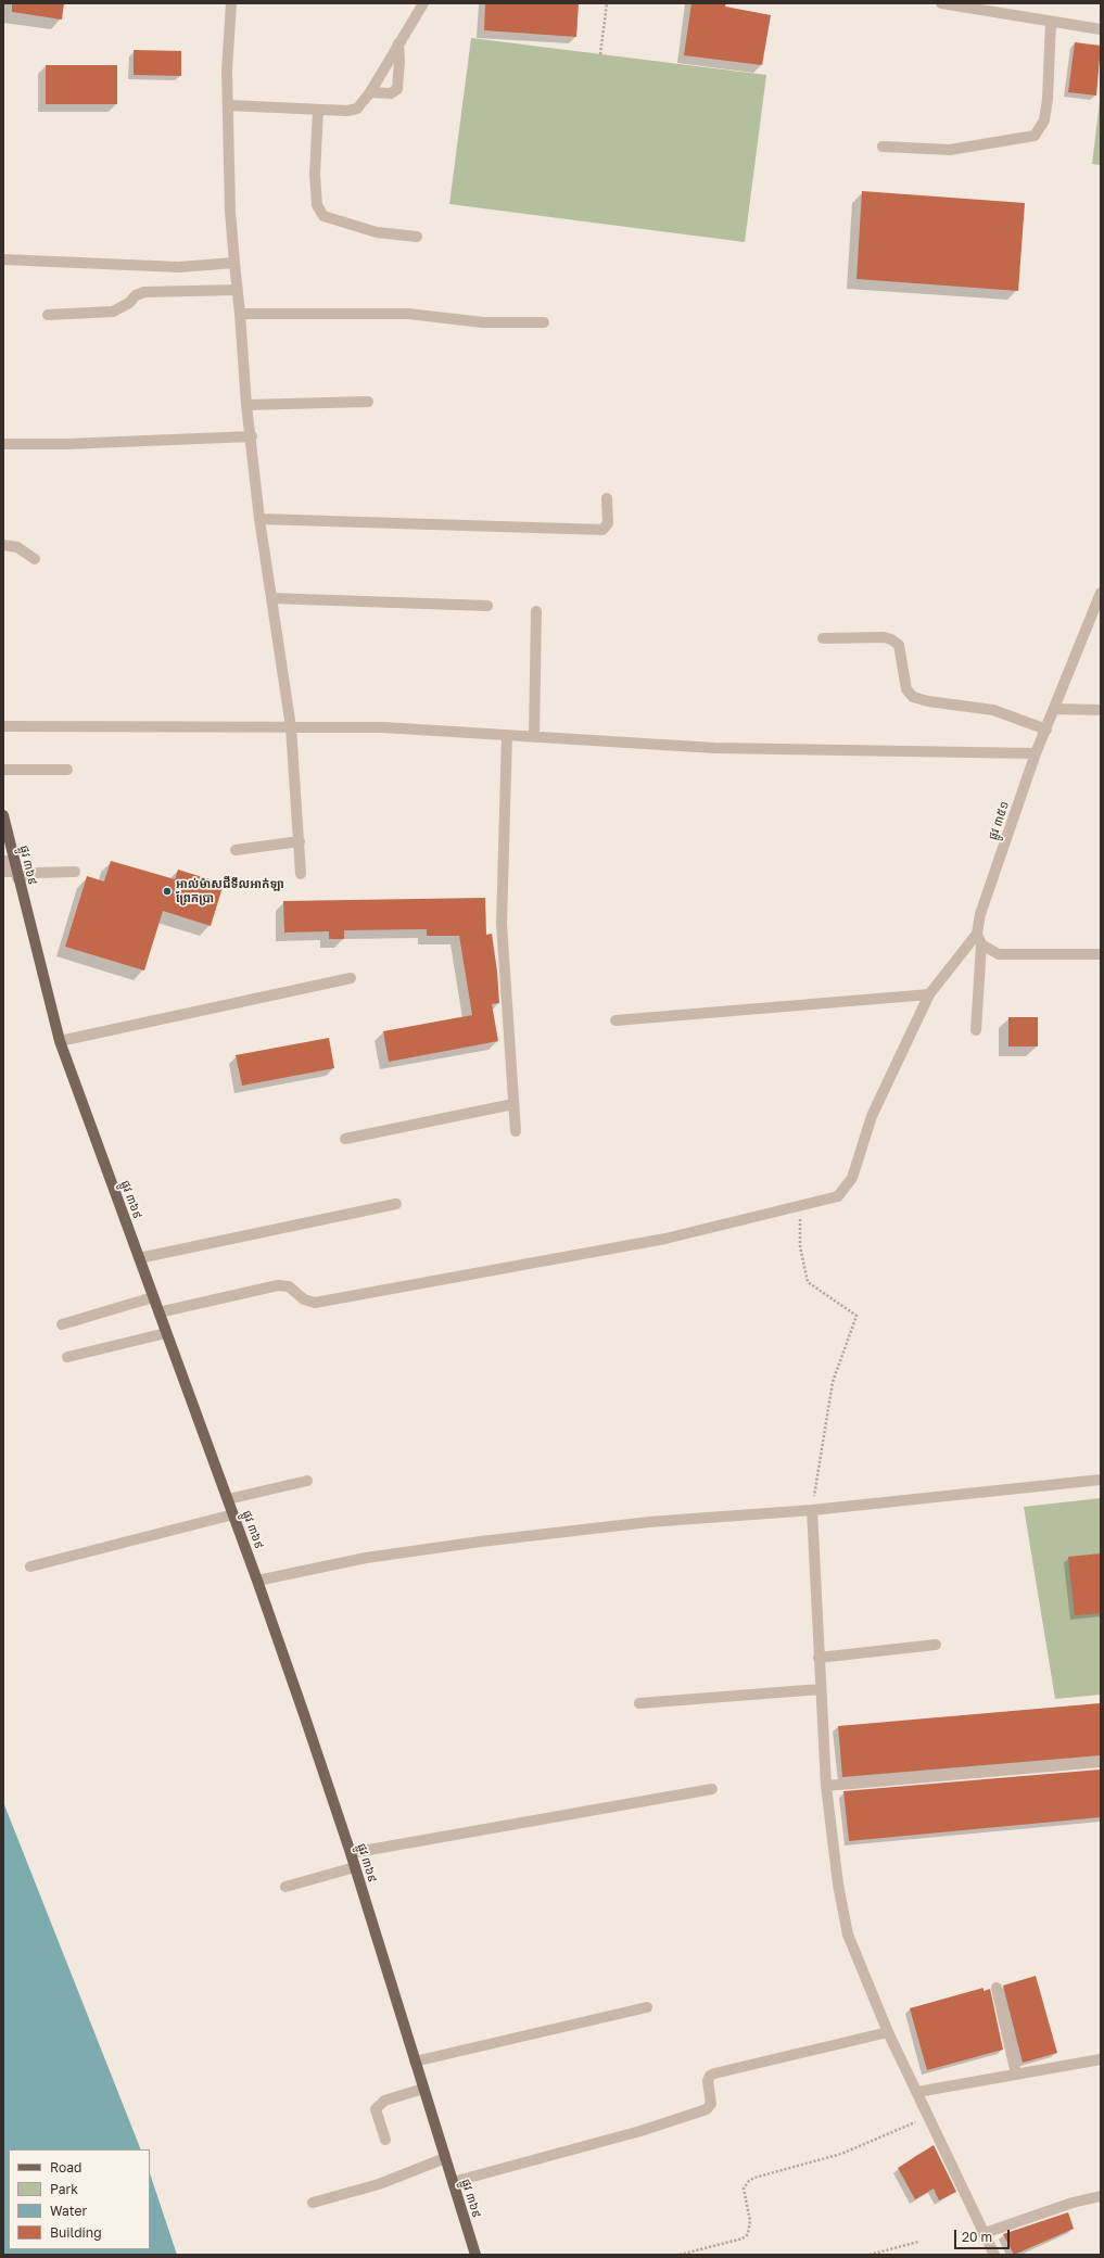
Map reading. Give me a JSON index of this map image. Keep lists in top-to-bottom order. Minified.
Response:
{"streets":{"main road":["ផ្លូវ ៣៦៩"],"street":["ផ្លូវ ៣៥១"]},"places":["អាល់ម៉ាសជីទីលអាក់ឡា ព្រែកប្រា"],"legend":["Road","Park","Water","Building"],"scale_bar":"20 m"}
